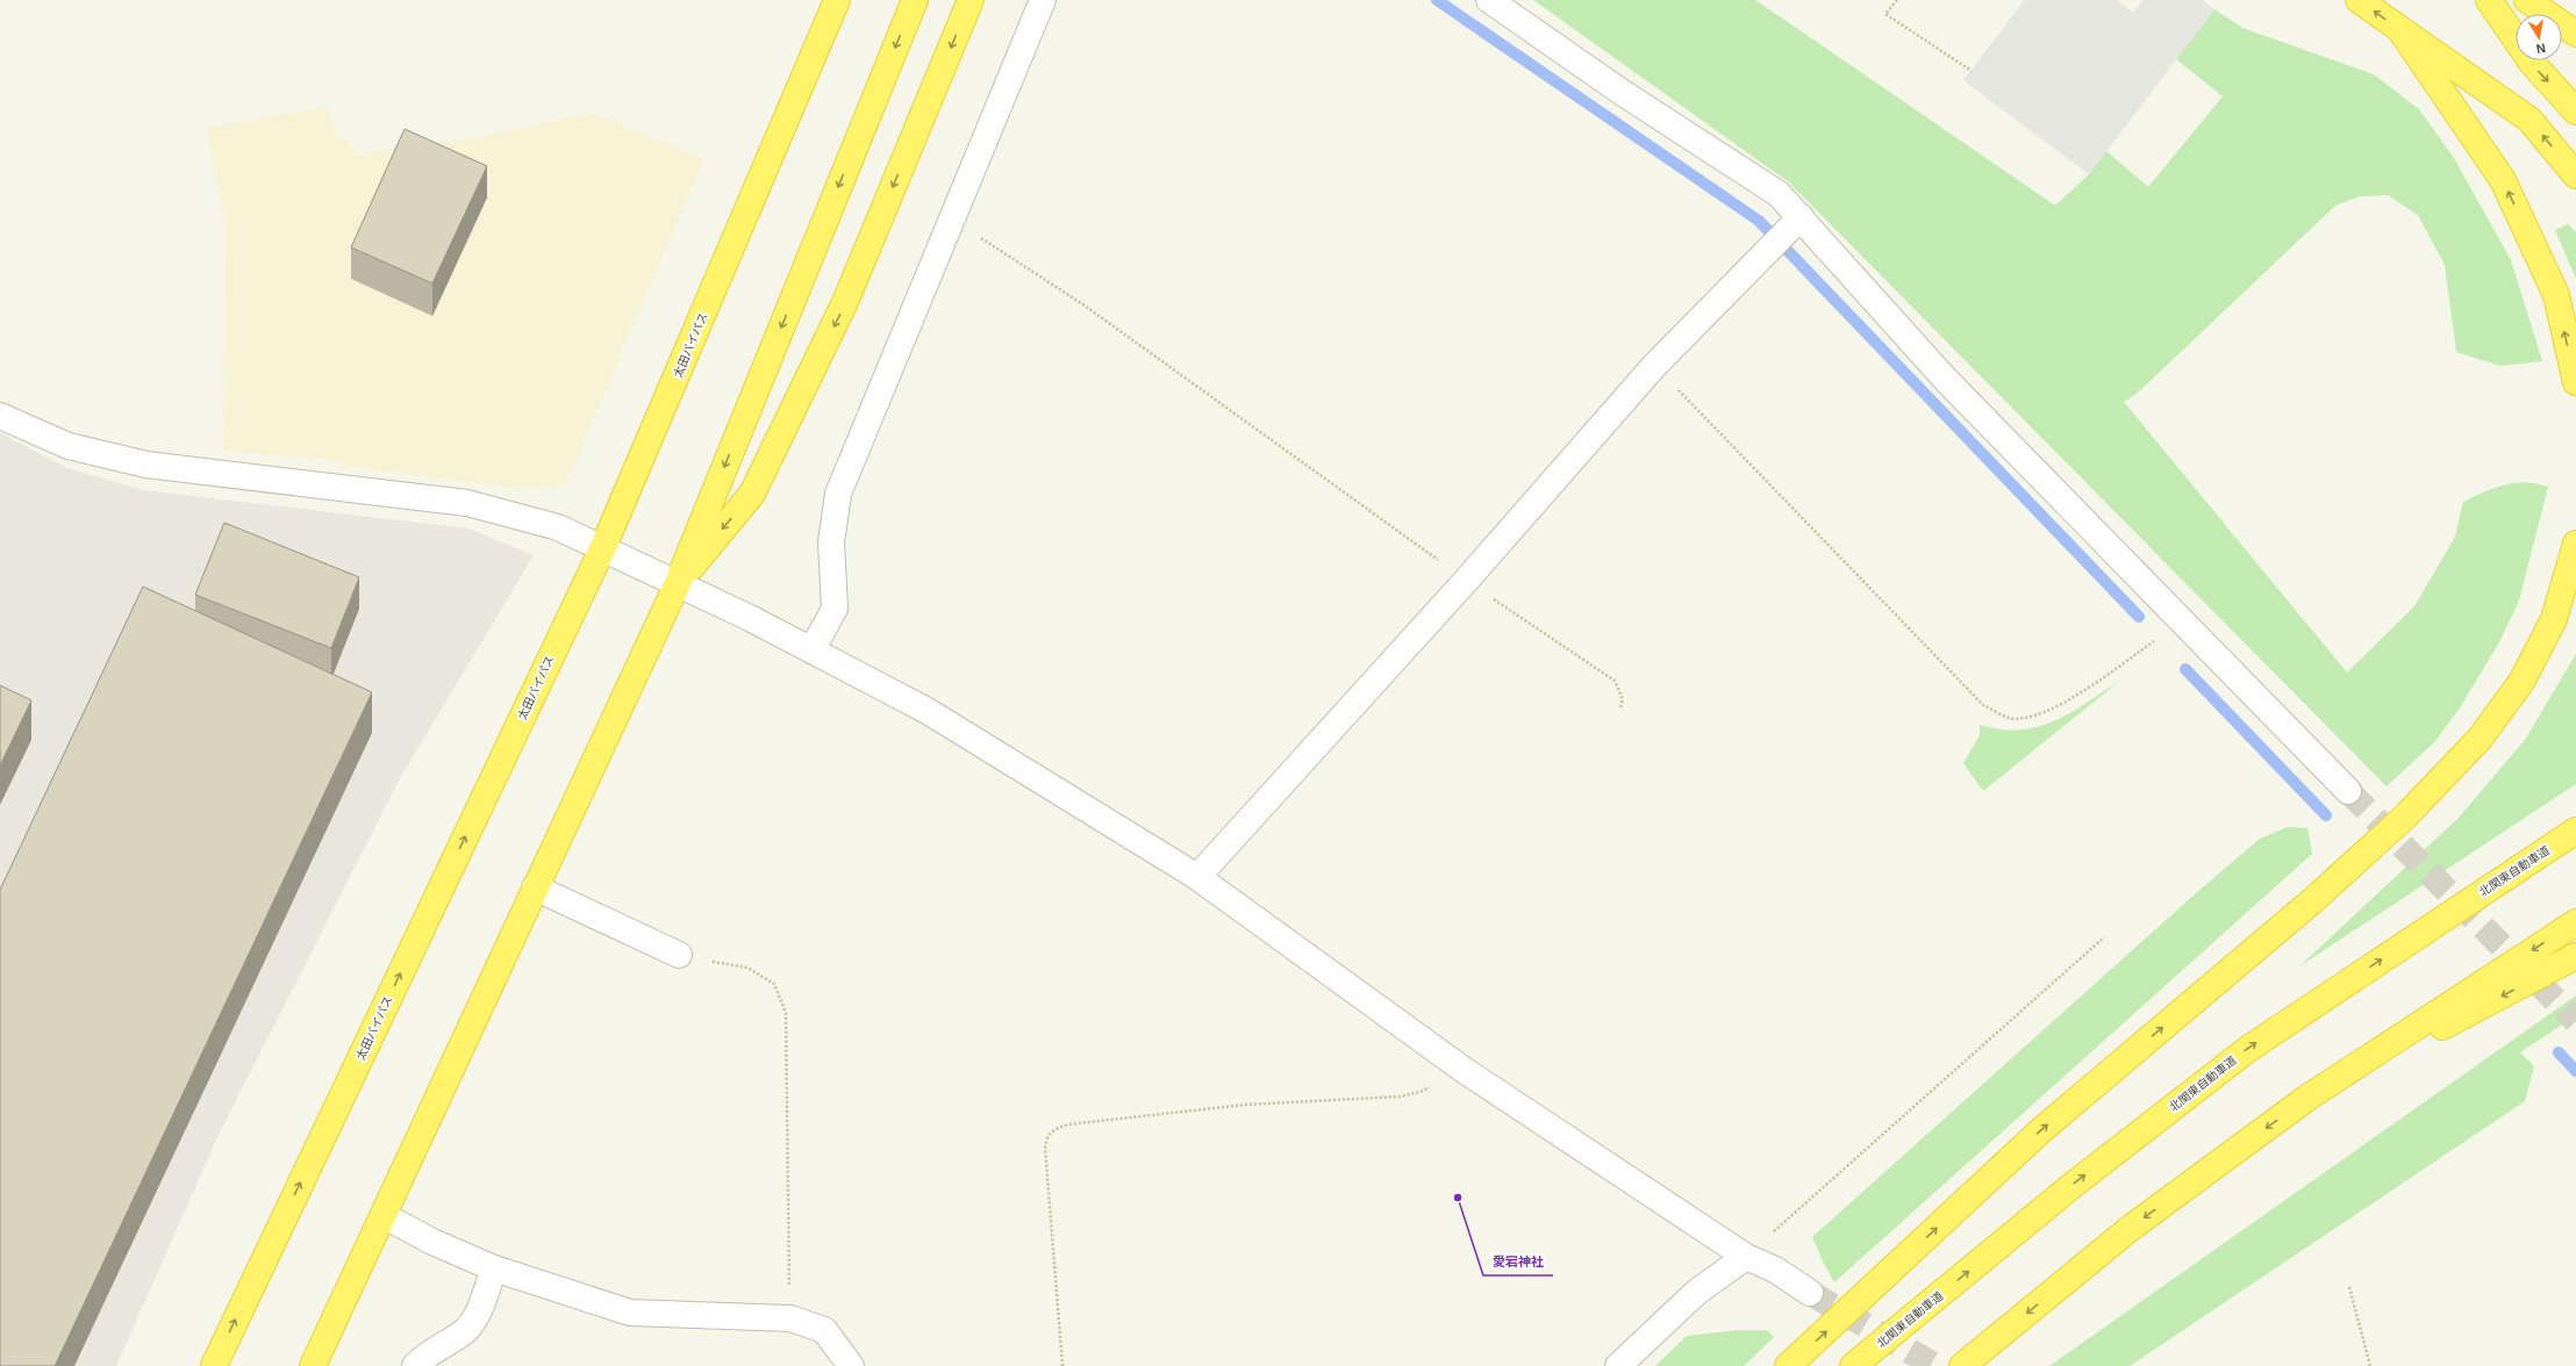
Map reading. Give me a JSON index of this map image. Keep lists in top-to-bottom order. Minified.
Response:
{"streets":{"highway":["太田バイパス","北関東自動車道"]},"places":["愛宕神社"],"north":"bottom"}
